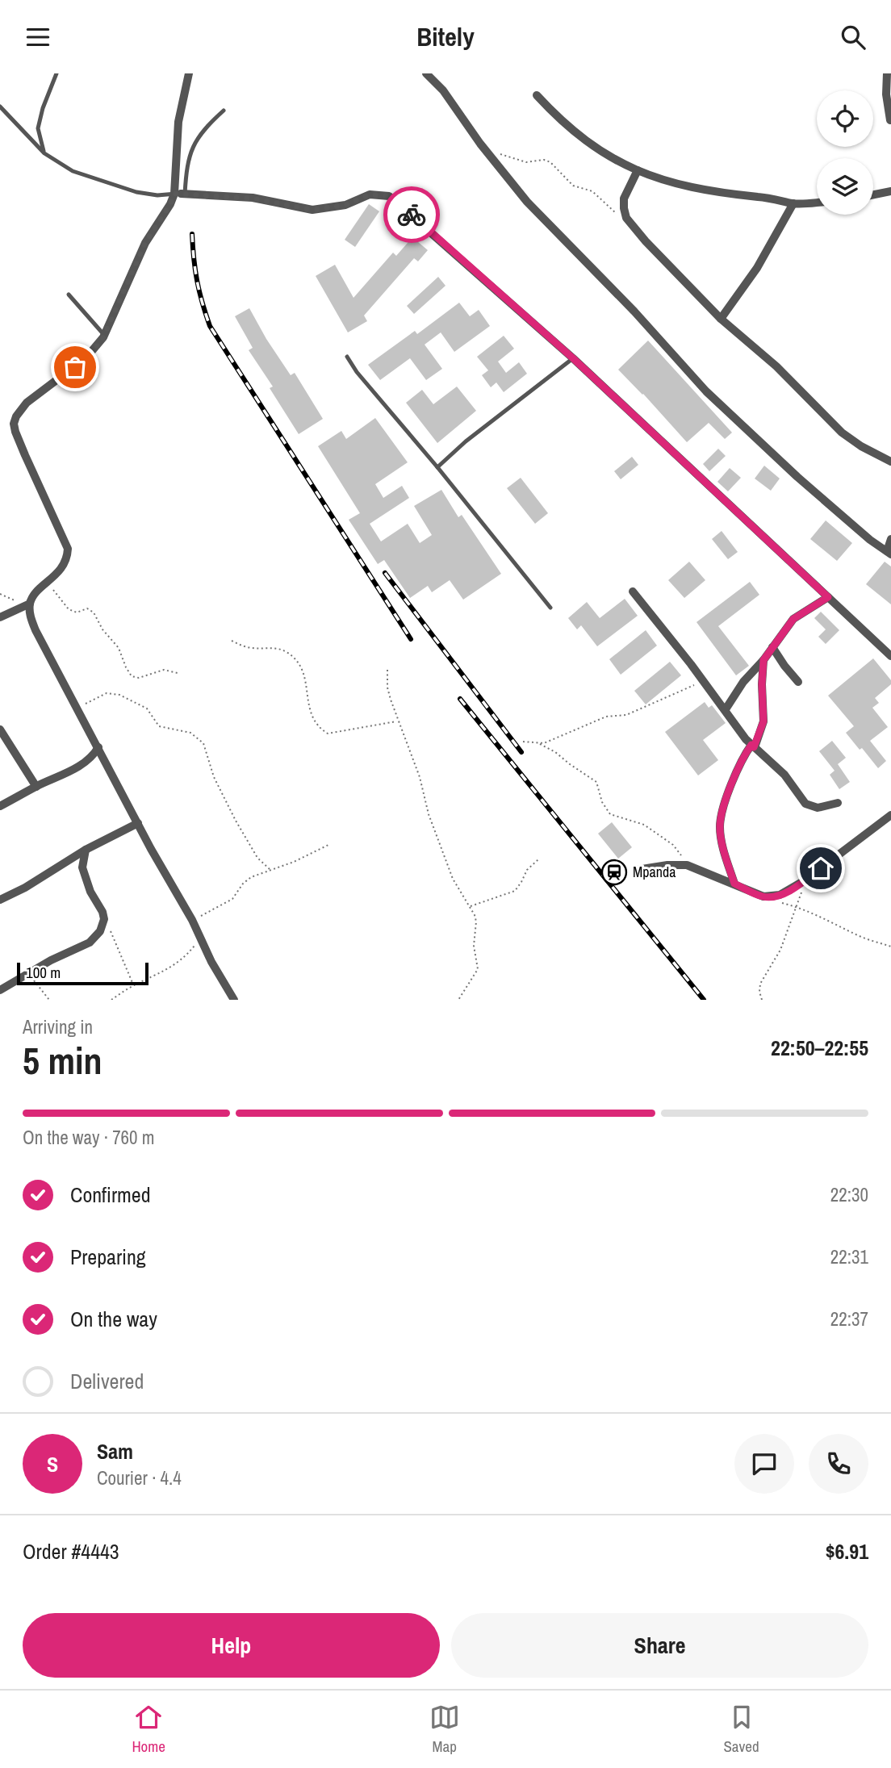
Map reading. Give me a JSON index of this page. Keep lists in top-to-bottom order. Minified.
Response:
{"places":{"station":["Mpanda"]},"scale_bar":"100 m","page":{"header":"Bitely","scale":"100 m","heading":["5 min","Arriving in","22:50–22:55"],"panel":["Sam","Courier · 4.4","Order #4443","$6.91"],"bar":"On the way · 760 m","list":[["Confirmed","22:30"],["Preparing","22:31"],["On the way","22:37"],"Delivered"],"round":"S","buttons":["Help","Share"],"tabs":["Home","Map","Saved"]}}
